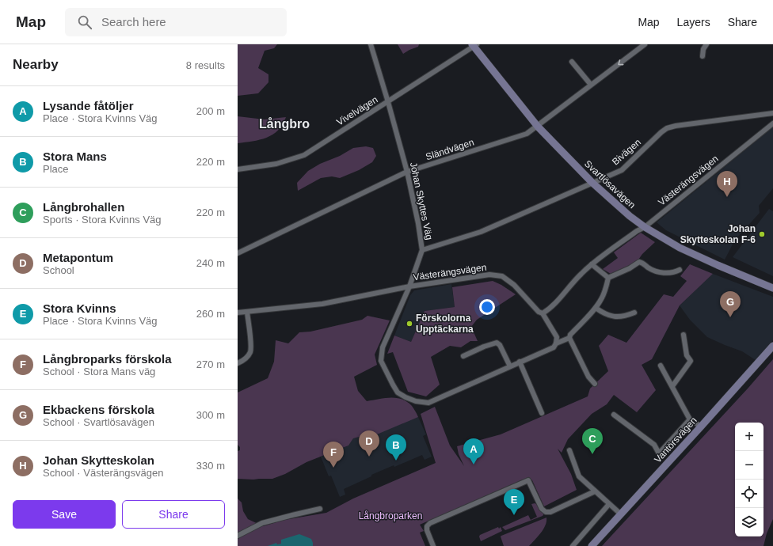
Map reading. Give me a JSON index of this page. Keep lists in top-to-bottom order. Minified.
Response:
{"streets":{"street":["Vivelvägen","Sländvägen","Bivägen","Västerängsvägen","Svartlösavägen","Johan Skyttes Väg","Vantörsvägen"]},"crossings":[["Vivelvägen","Svartlösavägen"],["Vivelvägen","Johan Skyttes Väg"],["Sländvägen","Svartlösavägen"],["Sländvägen","Johan Skyttes Väg"],["Bivägen","Svartlösavägen"],["Bivägen","Johan Skyttes Väg"],["Västerängsvägen","Svartlösavägen"],["Västerängsvägen","Johan Skyttes Väg"]],"districts":["Långbro"],"parks":["Långbroparken"],"places":["Johan Skytteskolan F-6","Förskolorna Upptäckarna"],"page":{"header":"Map","search":"Search here","nav":["Map","Layers","Share"],"heading":["Nearby","8 results"],"list":[{"mark":"A","name":"Lysande fåtöljer","note":"Place · Stora Kvinns Väg","value":"200 m"},{"mark":"B","name":"Stora Mans","note":"Place","value":"220 m"},{"mark":"C","name":"Långbrohallen","note":"Sports · Stora Kvinns Väg","value":"220 m"},{"mark":"D","name":"Metapontum","note":"School","value":"240 m"},{"mark":"E","name":"Stora Kvinns","note":"Place · Stora Kvinns Väg","value":"260 m"},{"mark":"F","name":"Långbroparks förskola","note":"School · Stora Mans väg","value":"270 m"},{"mark":"G","name":"Ekbackens förskola","note":"School · Svartlösavägen","value":"300 m"},{"mark":"H","name":"Johan Skytteskolan","note":"School · Västerängsvägen","value":"330 m"}],"pins":["H","G","C","D","B","A","F","E"],"map_buttons":["+","−"],"buttons":["Save","Share"]}}
